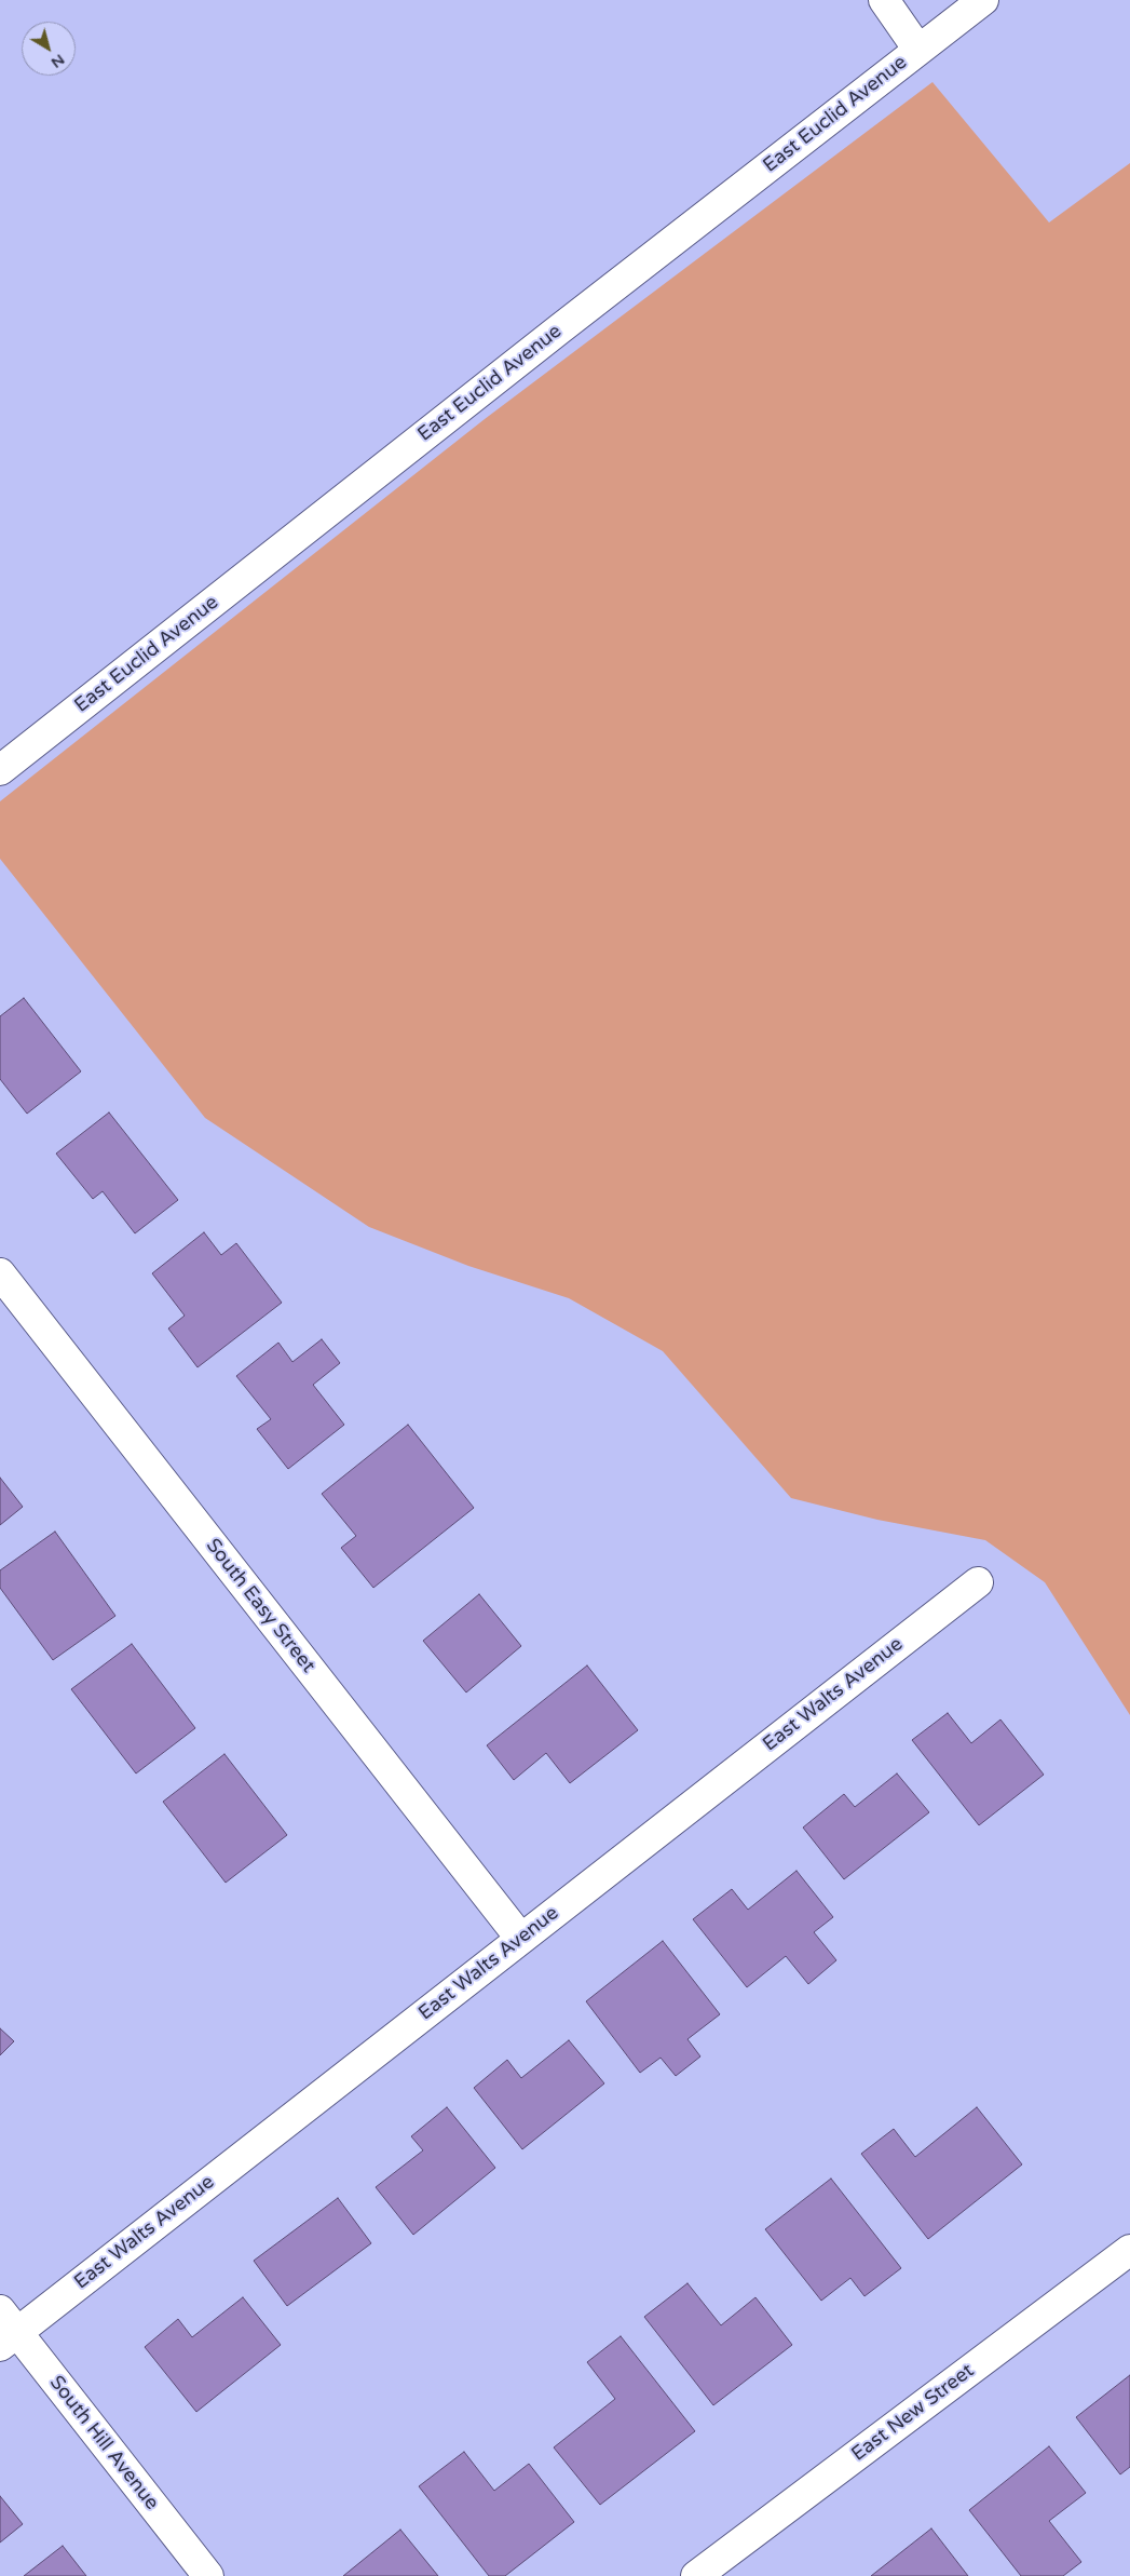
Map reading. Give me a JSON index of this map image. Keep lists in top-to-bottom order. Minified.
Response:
{"streets":{"street":["East Euclid Avenue","South Easy Street","East Walts Avenue","East New Street","South Hill Avenue"]},"crossings":[["South Easy Street","East Walts Avenue"],["East Walts Avenue","South Hill Avenue"]],"north":"bottom right"}
